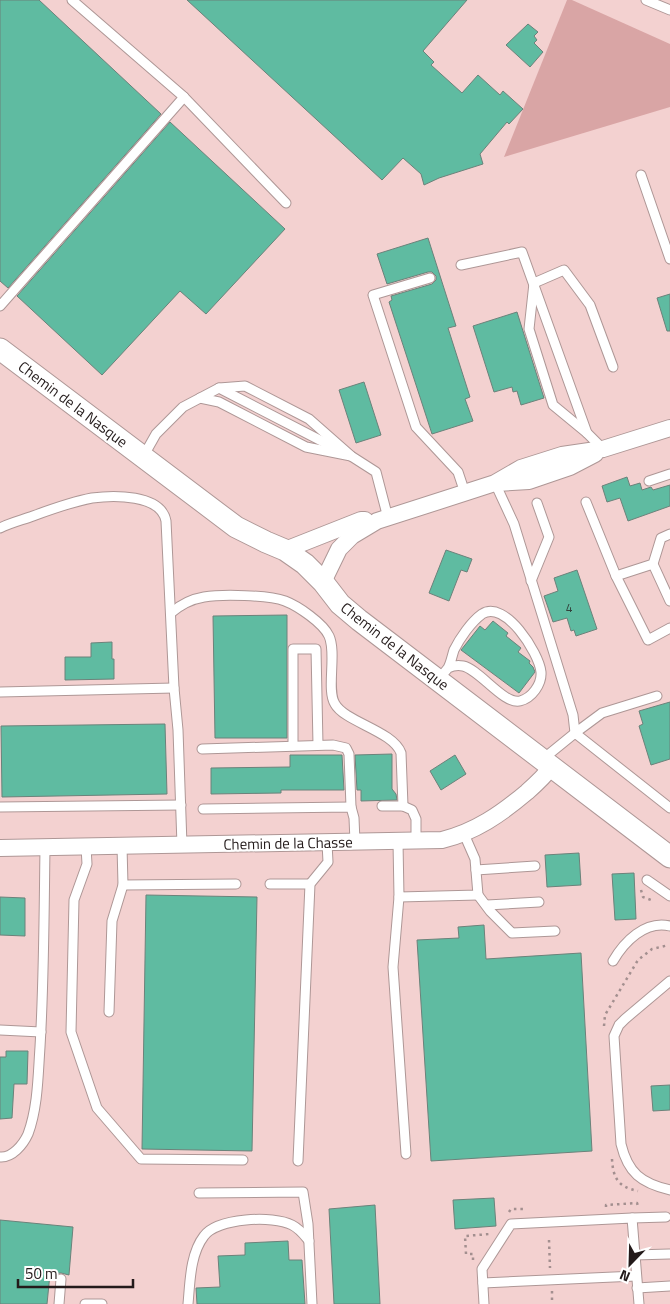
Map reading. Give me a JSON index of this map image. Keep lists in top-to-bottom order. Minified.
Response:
{"streets":{"street":["Chemin de la Nasque","Chemin de la Chasse"]},"crossings":[["Chemin de la Nasque","Chemin de la Chasse"]],"house_numbers":["4"],"scale_bar":"50 m","north":"bottom left"}
